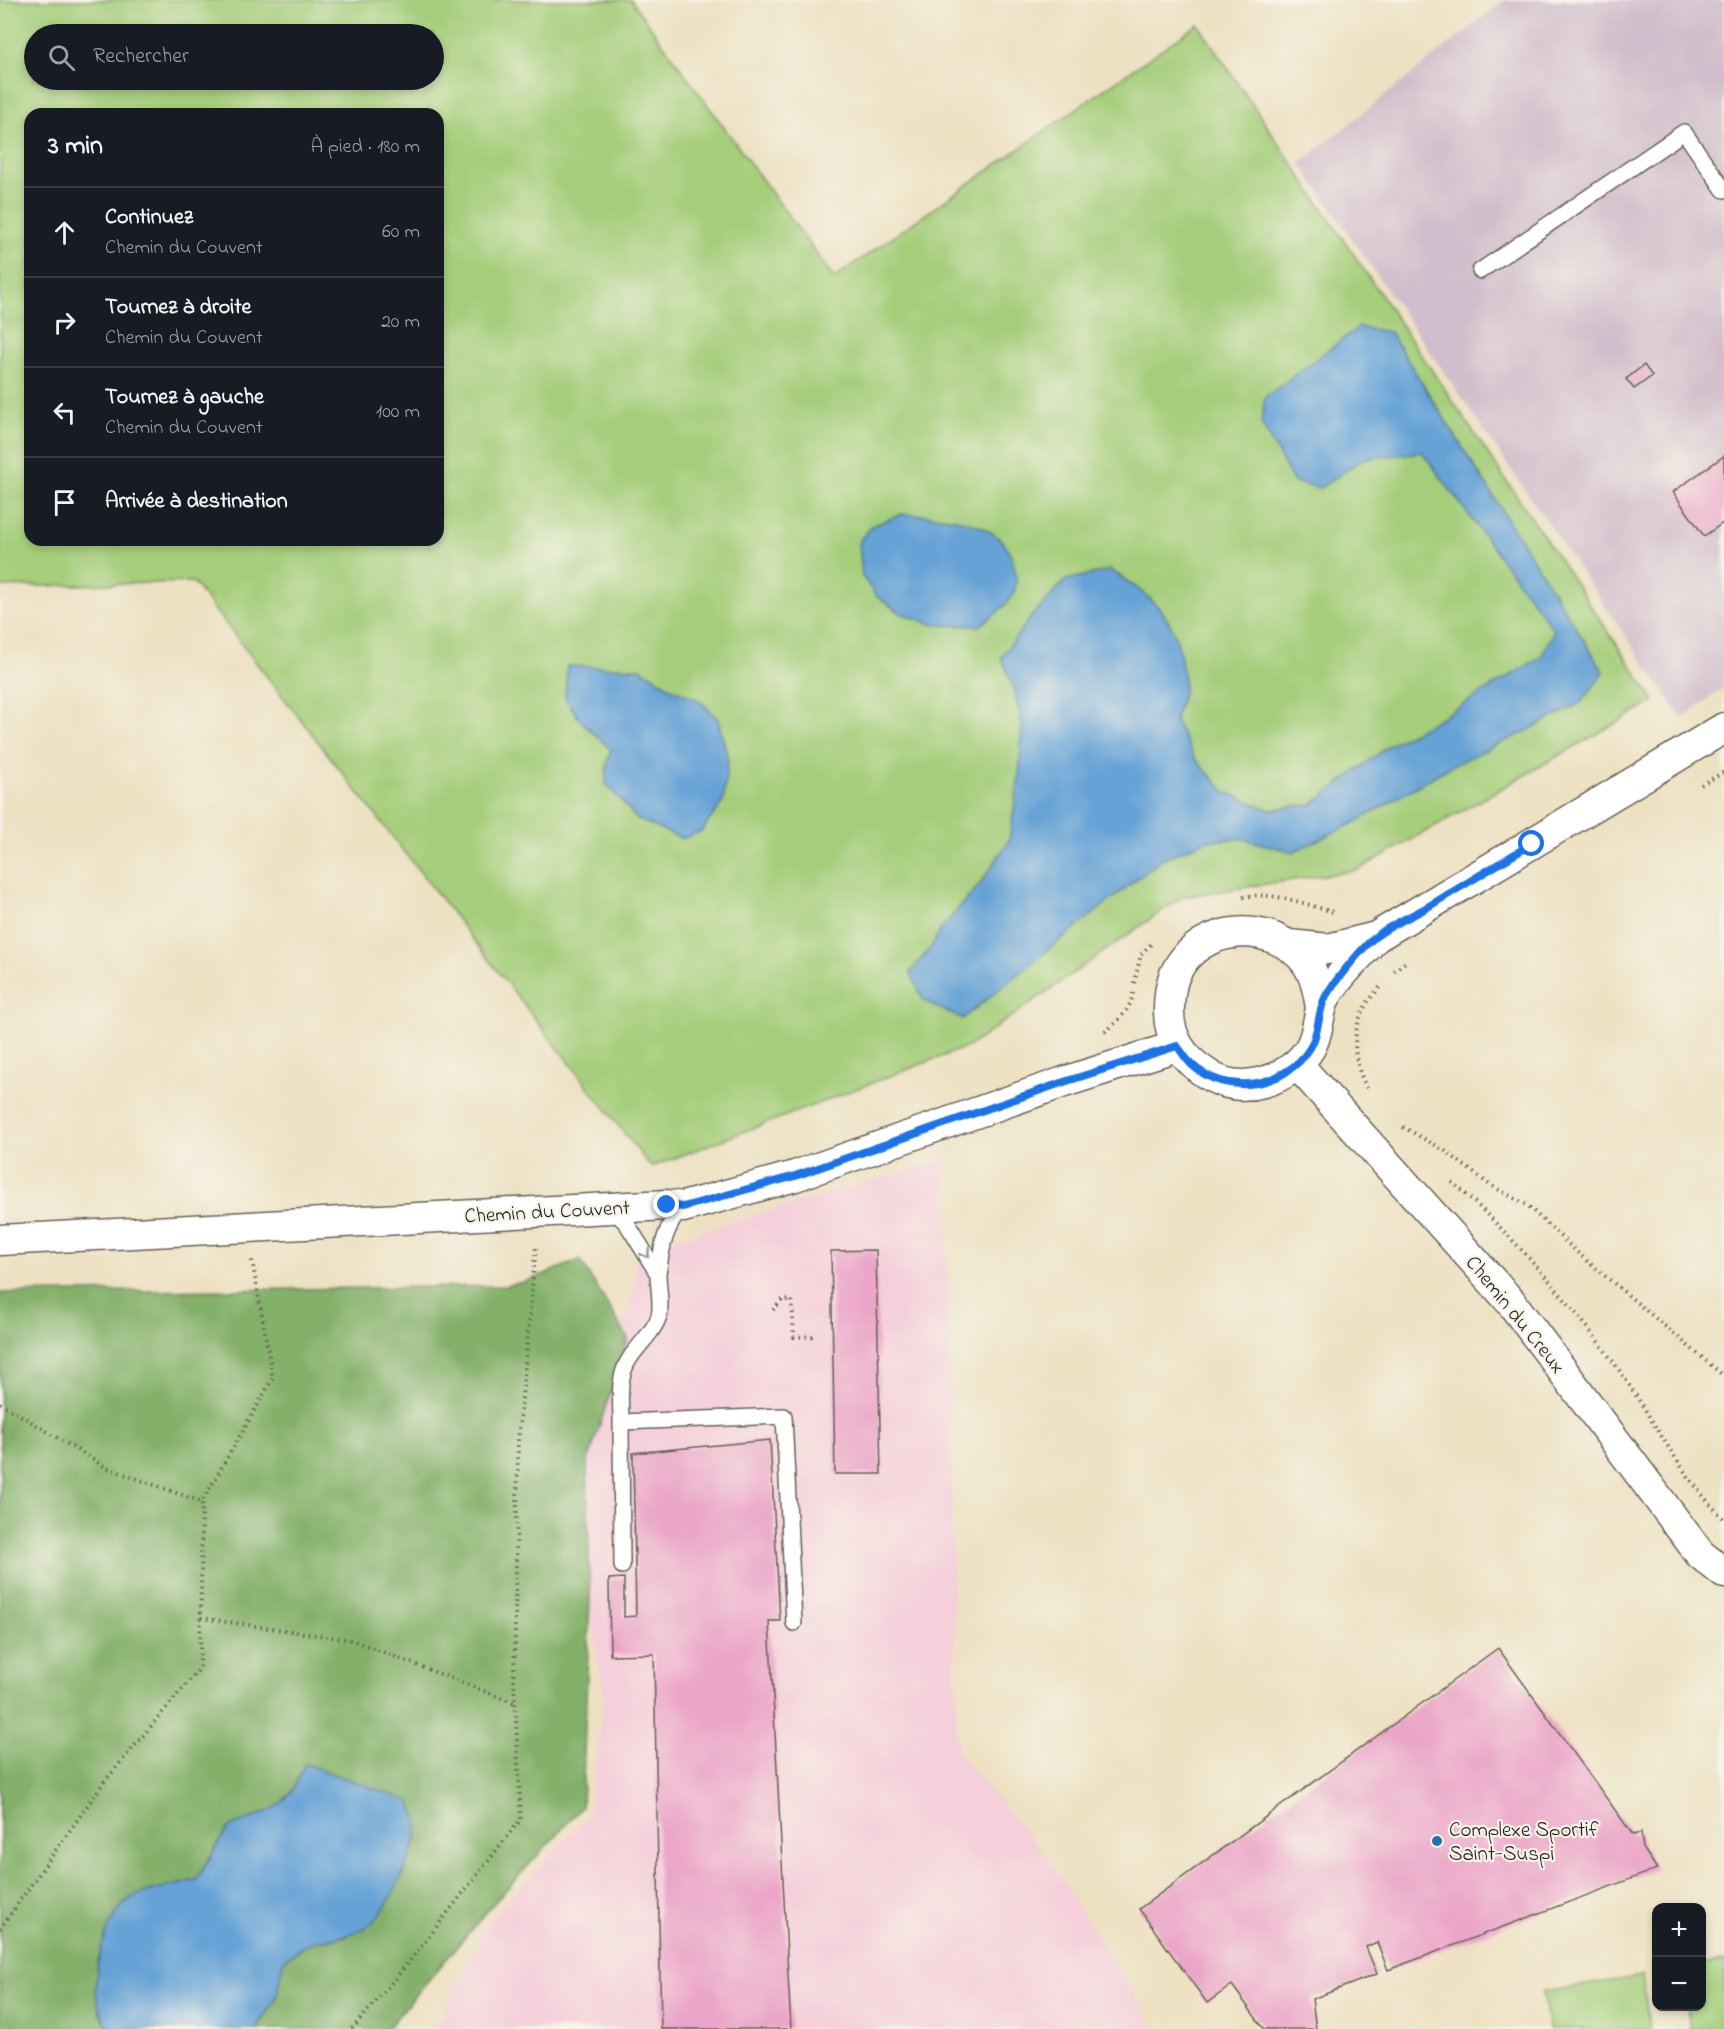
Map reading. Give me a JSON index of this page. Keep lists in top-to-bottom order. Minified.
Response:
{"streets":{"street":["Chemin du Couvent","Chemin du Creux"]},"crossings":[["Chemin du Couvent","Chemin du Creux"]],"places":["Complexe Sportif Saint-Suspi"],"page":{"search":"Rechercher","heading":["3 min","À pied · 180 m"],"list":[["Continuez","Chemin du Couvent","60 m"],["Tournez à droite","Chemin du Couvent","20 m"],["Tournez à gauche","Chemin du Couvent","100 m"],"Arrivée à destination"],"map_buttons":["+","−"]}}
